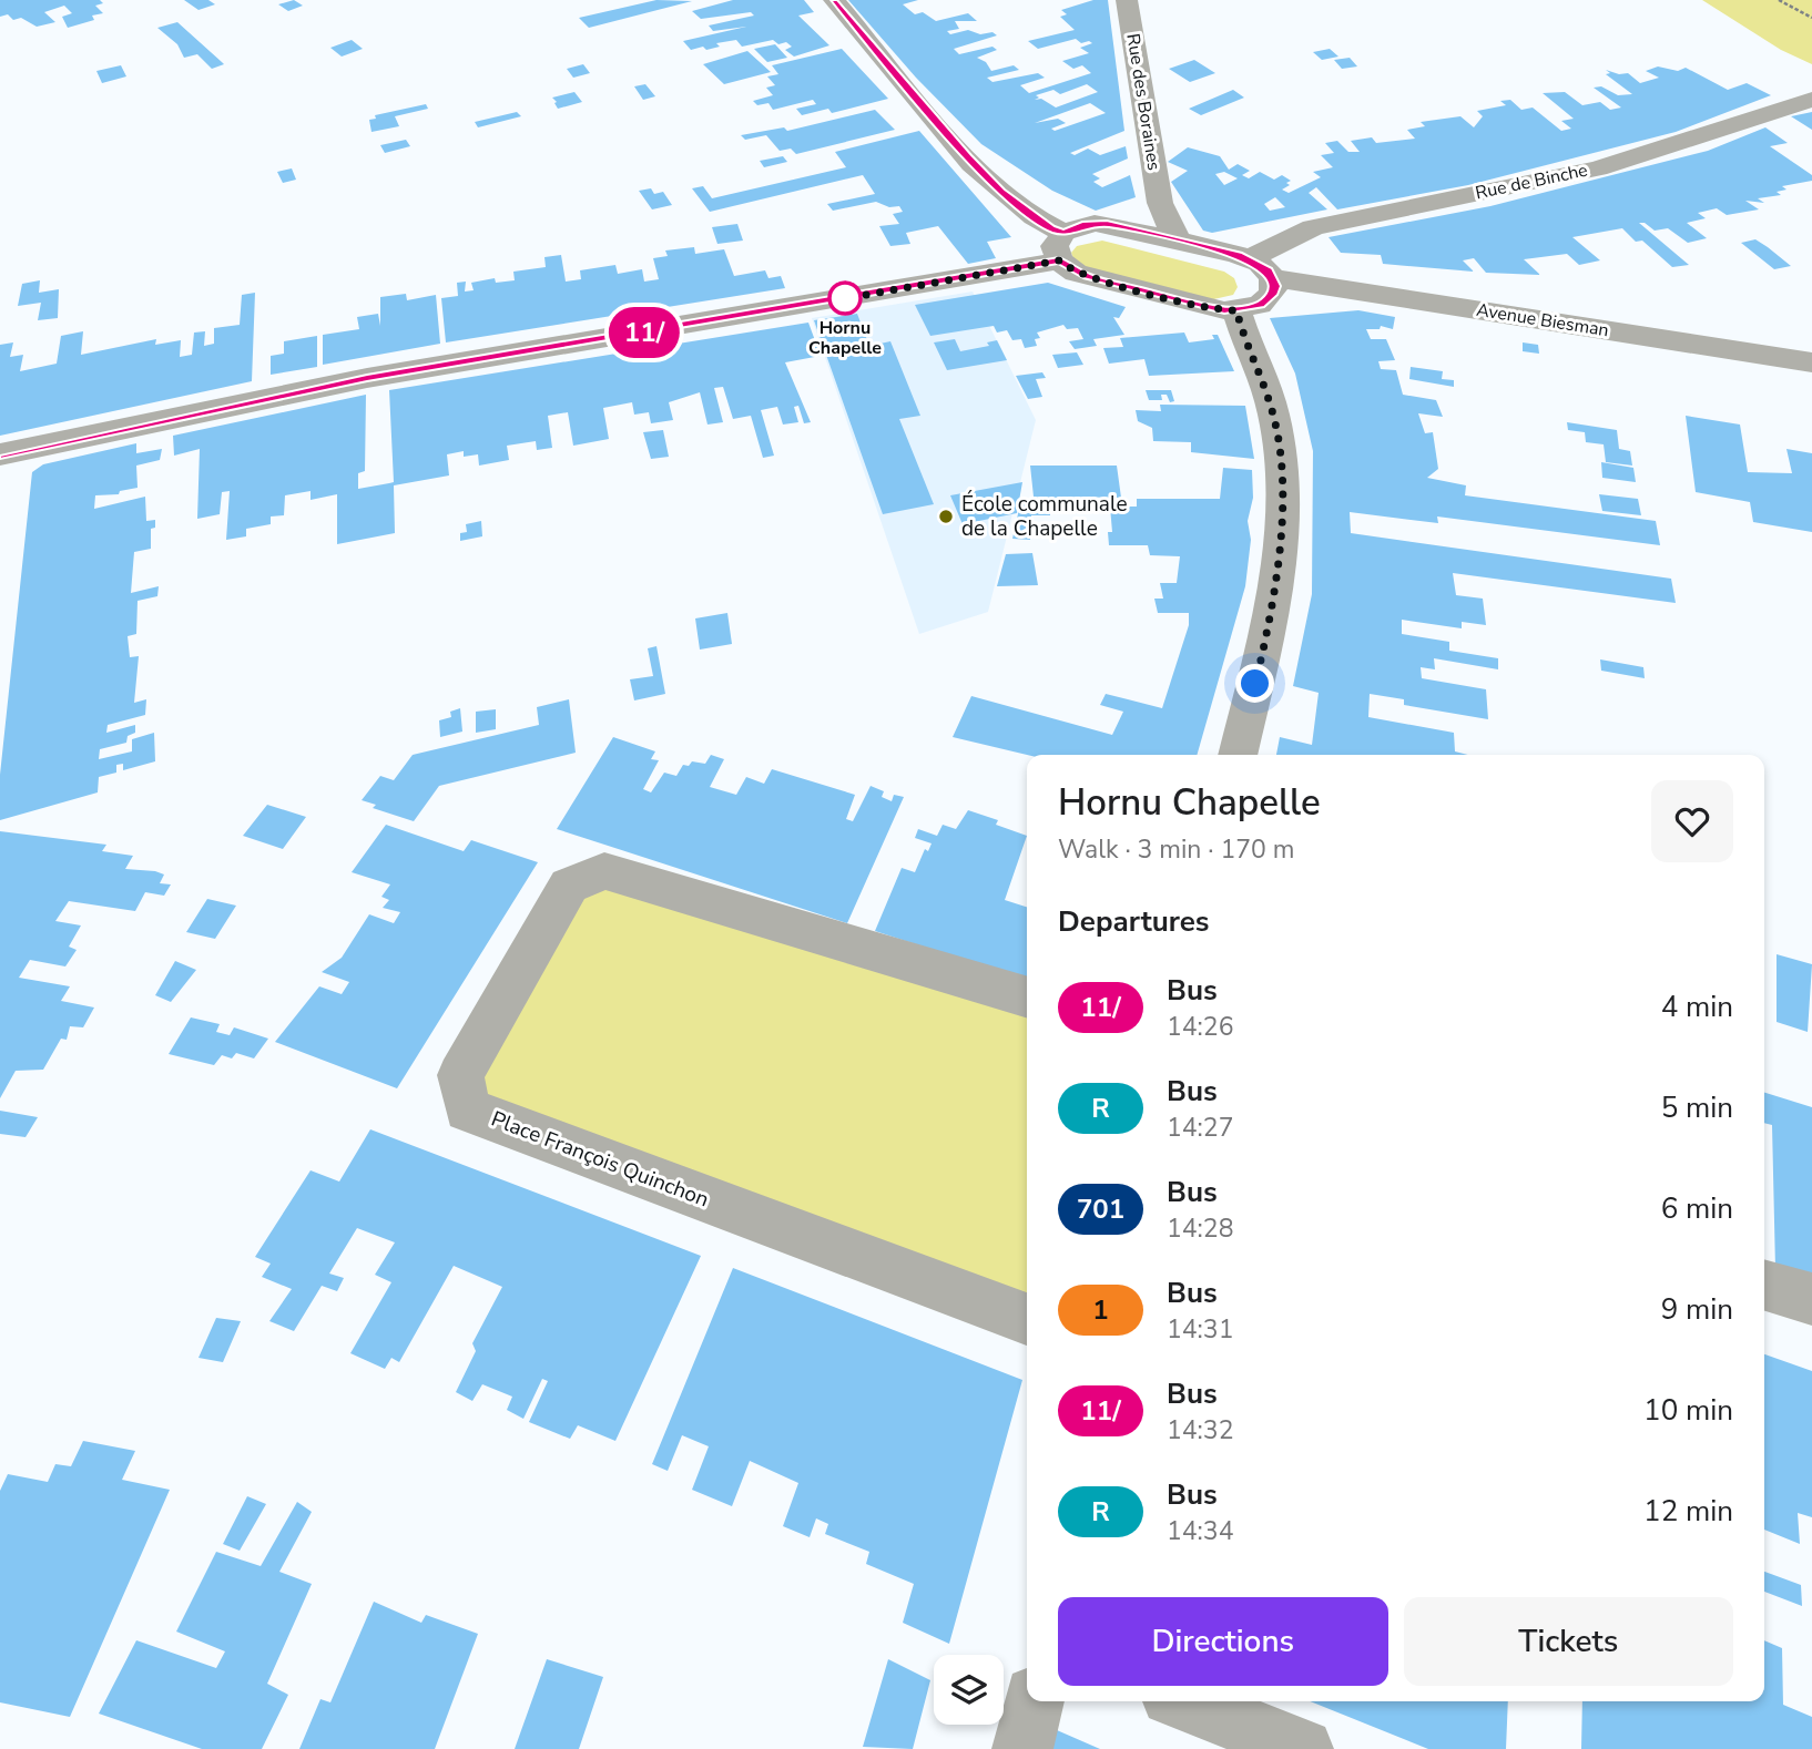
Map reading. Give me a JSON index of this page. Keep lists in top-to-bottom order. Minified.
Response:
{"streets":{"street":["Rue des Boraines","Rue de Binche","Avenue Biesman","Place François Quinchon"]},"places":["Hornu Chapelle","École communale de la Chapelle"],"lines":["bus line 11/"],"page":{"on_map":"11/","heading":[["Hornu Chapelle","Walk · 3 min · 170 m"],"Departures"],"list":[{"mark":"11/","name":"Bus","note":"14:26","value":"4 min"},{"mark":"R","name":"Bus","note":"14:27","value":"5 min"},{"mark":"701","name":"Bus","note":"14:28","value":"6 min"},{"mark":"1","name":"Bus","note":"14:31","value":"9 min"},{"mark":"11/","name":"Bus","note":"14:32","value":"10 min"},{"mark":"R","name":"Bus","note":"14:34","value":"12 min"}],"buttons":["Directions","Tickets"]}}
